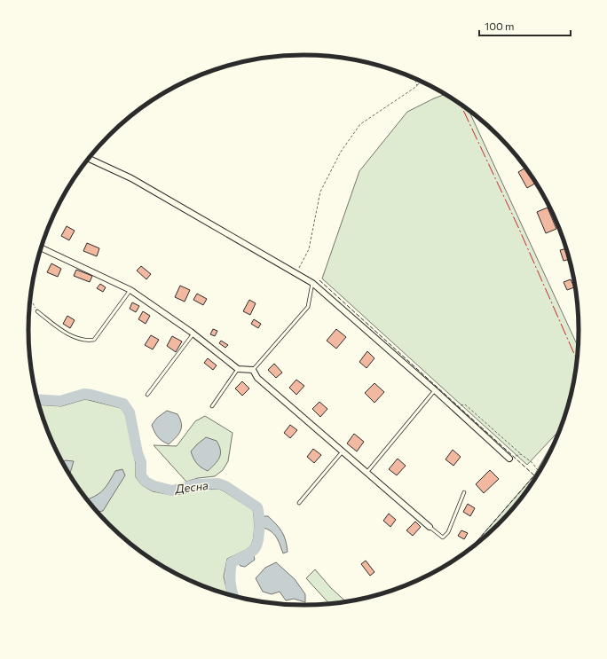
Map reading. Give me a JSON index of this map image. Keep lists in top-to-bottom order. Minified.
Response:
{"water":["Десна"],"scale_bar":"100 m"}
